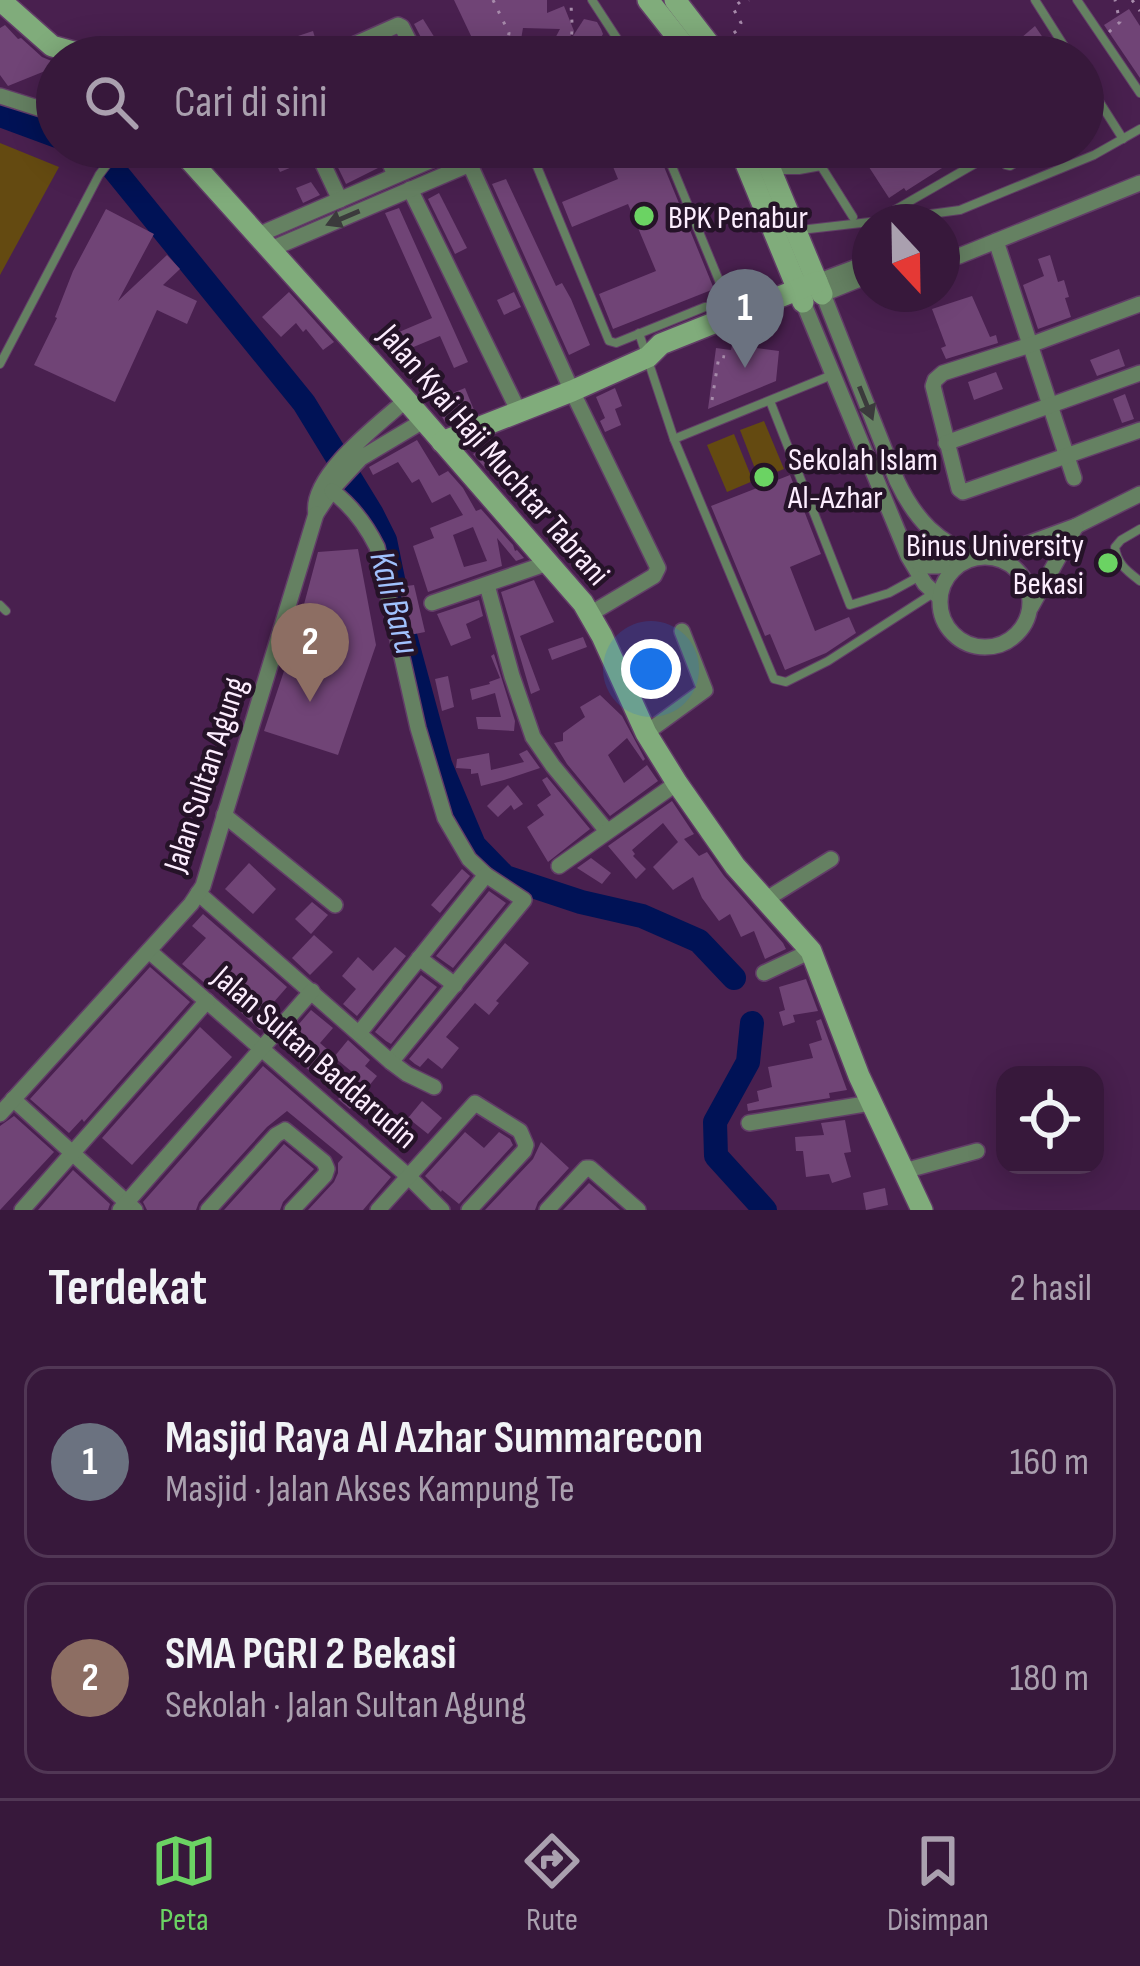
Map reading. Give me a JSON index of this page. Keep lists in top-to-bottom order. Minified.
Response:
{"streets":{"street":["Jalan Kyai Haji Muchtar Tabrani","Jalan Sultan Agung","Jalan Sultan Baddarudin"]},"crossings":[["Jalan Sultan Agung","Jalan Sultan Baddarudin"]],"water":["Kali Baru"],"places":["BPK Penabur","Sekolah Islam Al-Azhar","Binus University Bekasi"],"north":"bottom","page":{"search":"Cari di sini","pins":["1","2"],"heading":["Terdekat","2 hasil"],"list":[{"mark":"1","name":"Masjid Raya Al Azhar Summarecon","note":"Masjid · Jalan Akses Kampung Te","value":"160 m"},{"mark":"2","name":"SMA PGRI 2 Bekasi","note":"Sekolah · Jalan Sultan Agung","value":"180 m"}],"nav":["Peta","Rute","Disimpan"]}}
